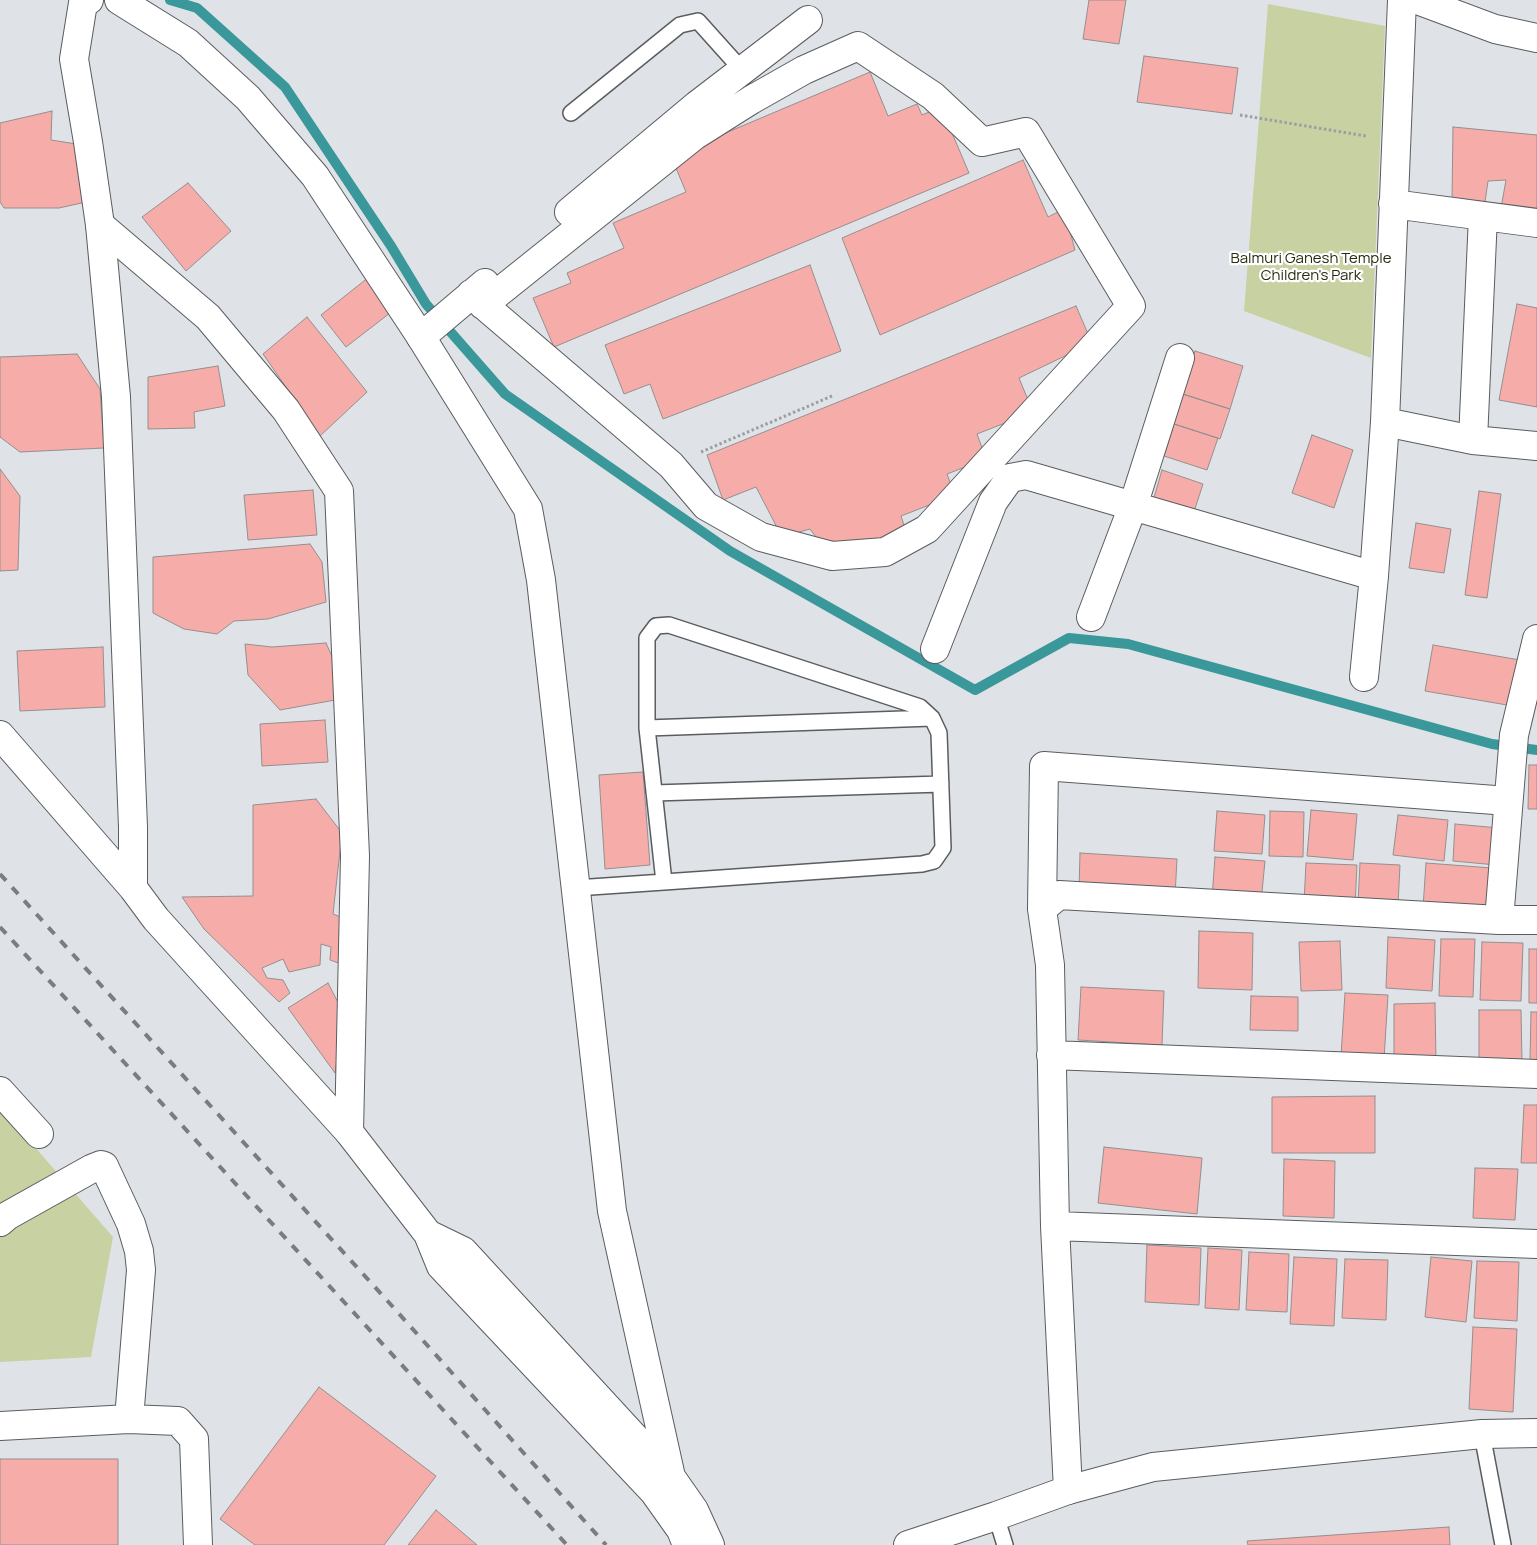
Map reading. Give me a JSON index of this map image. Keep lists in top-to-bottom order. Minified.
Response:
{"parks":["Balmuri Ganesh Temple Children's Park"]}
